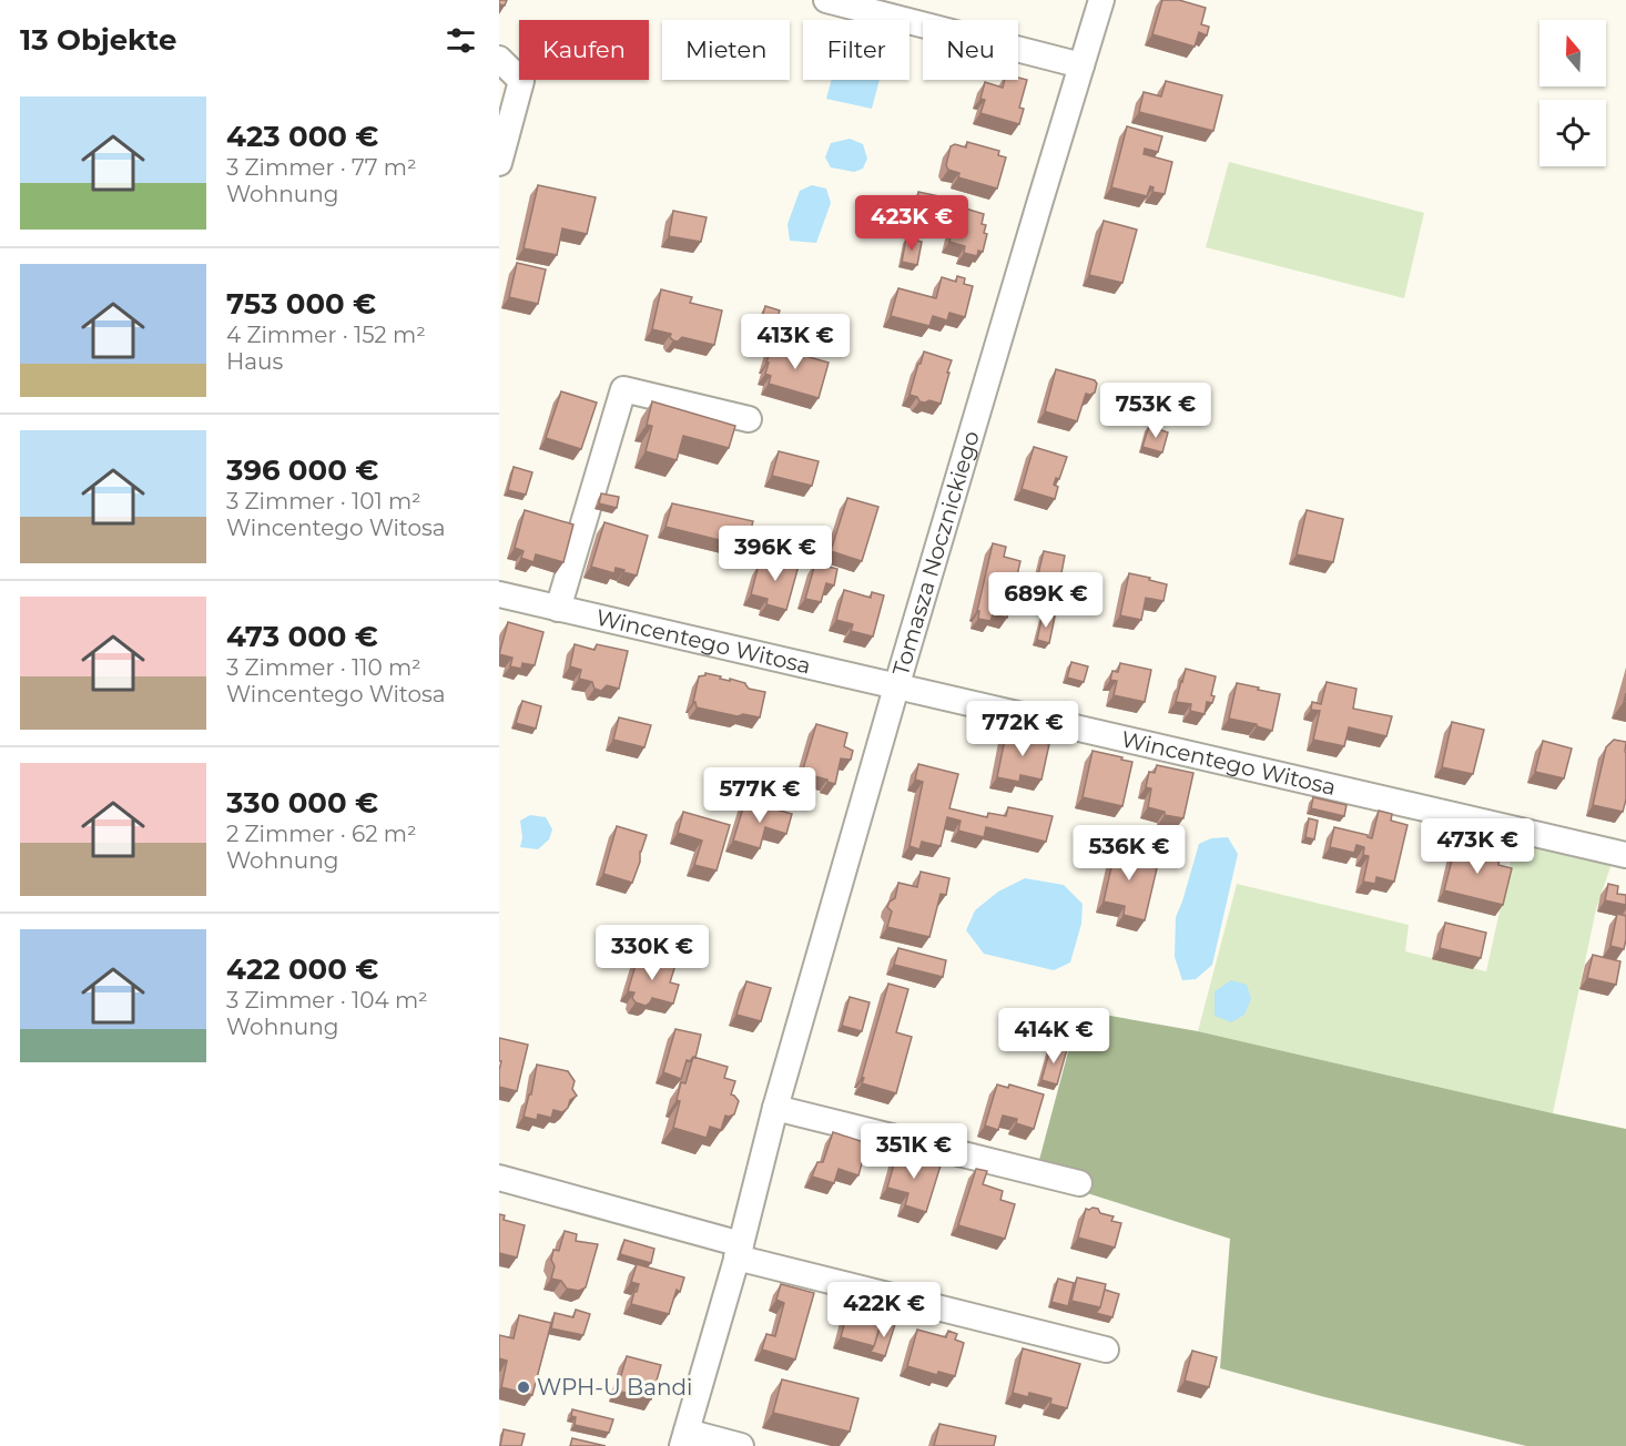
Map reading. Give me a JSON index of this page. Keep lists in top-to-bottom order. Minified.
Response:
{"streets":{"street":["Tomasza Nocznickiego","Wincentego Witosa"]},"crossings":[["Tomasza Nocznickiego","Wincentego Witosa"]],"places":["WPH-U Bandi"],"north":"top","page":{"heading":"13 Objekte","chip":["Kaufen","Mieten","Filter","Neu"],"list":[{"name":"423 000 €","note":"3 Zimmer · 77 m² · Wohnung"},{"name":"753 000 €","note":"4 Zimmer · 152 m² · Haus"},{"name":"396 000 €","note":"3 Zimmer · 101 m² · Wincentego Witosa"},{"name":"473 000 €","note":"3 Zimmer · 110 m² · Wincentego Witosa"},{"name":"330 000 €","note":"2 Zimmer · 62 m² · Wohnung"},{"name":"422 000 €","note":"3 Zimmer · 104 m² · Wohnung"}],"price":["423K €","413K €","753K €","396K €","689K €","772K €","577K €","473K €","536K €","330K €","414K €","351K €","422K €"]}}
